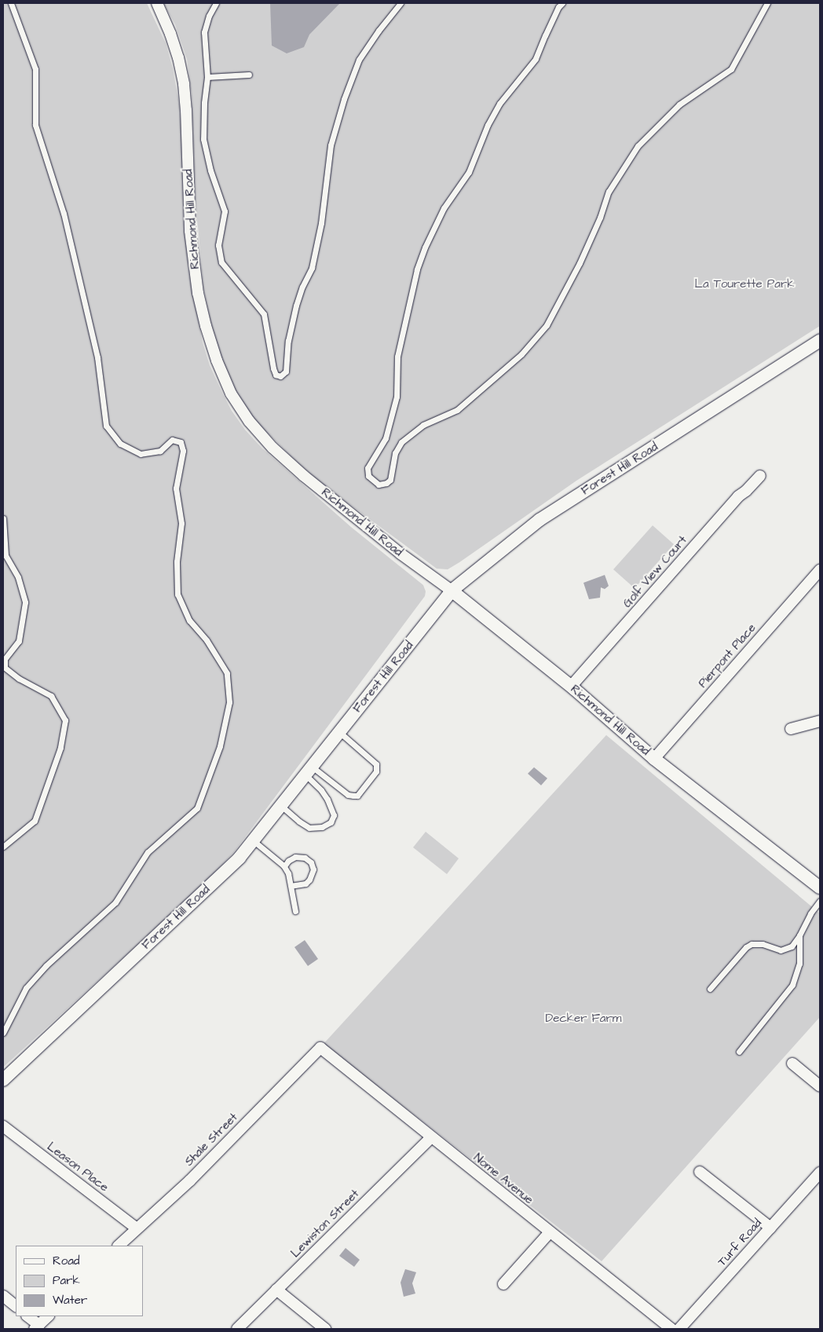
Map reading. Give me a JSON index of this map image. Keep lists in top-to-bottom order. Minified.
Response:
{"streets":{"street":["Richmond Hill Road","Forest Hill Road","Golf View Court","Pierpont Place","Shale Street","Leason Place","Nome Avenue","Lewiston Street","Turf Road"]},"crossings":[["Richmond Hill Road","Forest Hill Road"],["Richmond Hill Road","Golf View Court"],["Richmond Hill Road","Pierpont Place"],["Shale Street","Leason Place"],["Shale Street","Nome Avenue"],["Nome Avenue","Lewiston Street"]],"parks":["La Tourette Park","Decker Farm"],"legend":["Road","Park","Water"]}
